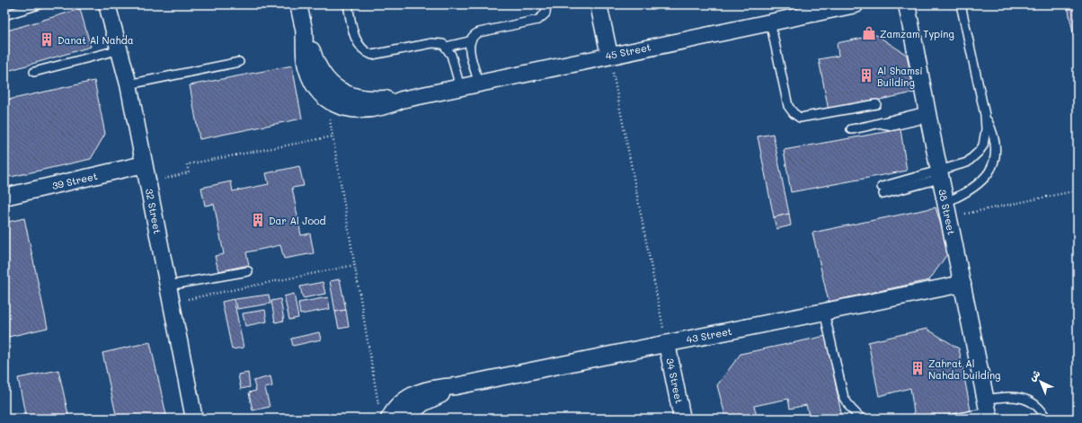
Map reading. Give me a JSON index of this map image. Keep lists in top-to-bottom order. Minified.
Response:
{"streets":{"street":["45 Street","39 Street","32 Street","38 Street","43 Street","34 Street"]},"crossings":[["39 Street","32 Street"],["38 Street","43 Street"],["43 Street","34 Street"]],"places":{"shop":["Zamzam Typing"],"building":["Danat Al Nahda","Al Shamsi Building","Dar Al Jood","Zahrat Al Nahda building"]},"north":"top left"}
